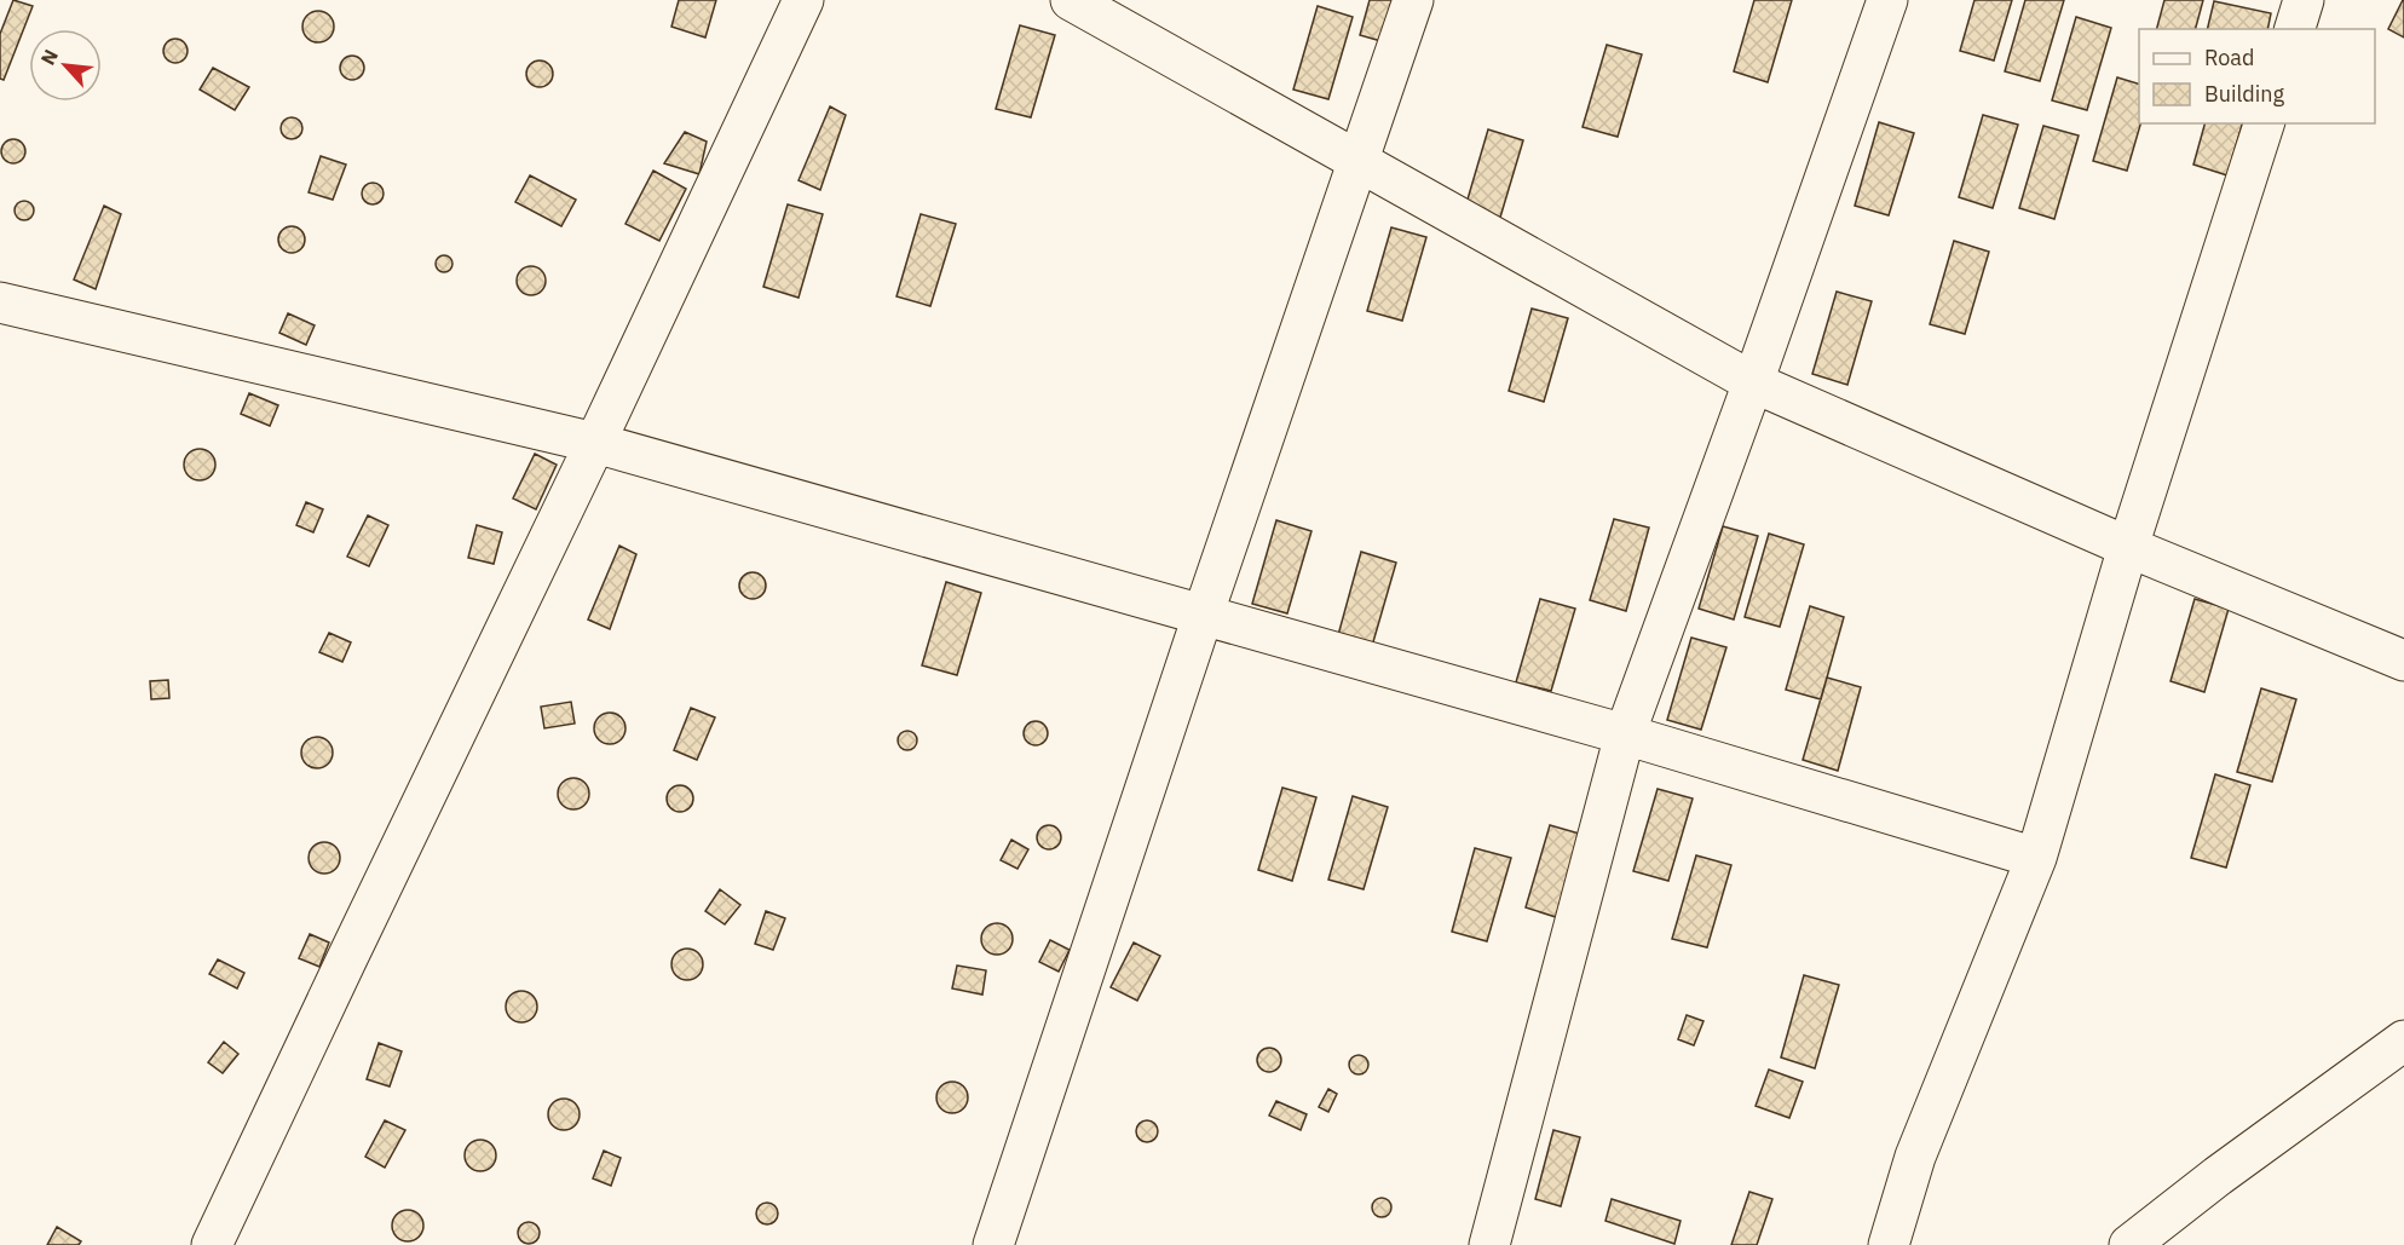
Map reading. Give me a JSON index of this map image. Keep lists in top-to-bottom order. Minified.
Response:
{"legend":["Road","Building"],"north":"top left"}
